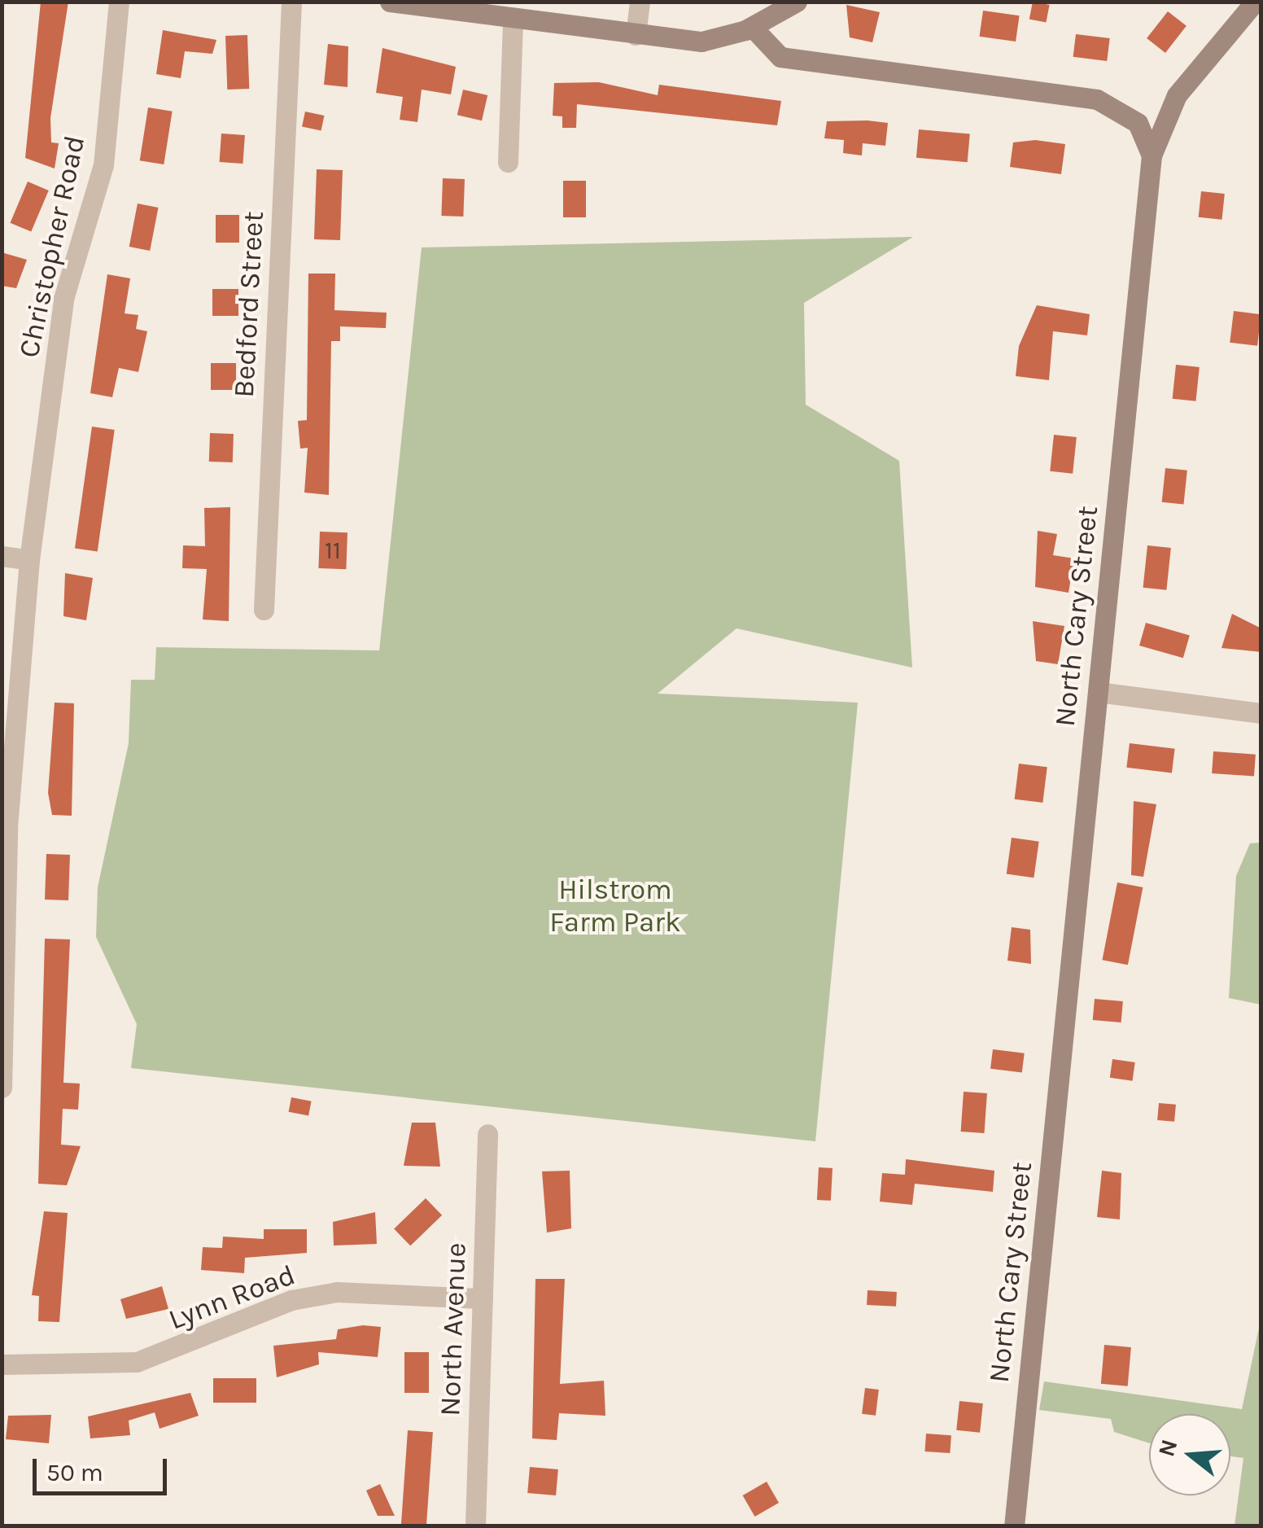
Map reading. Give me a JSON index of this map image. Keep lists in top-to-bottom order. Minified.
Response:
{"streets":{"main road":["North Cary Street"],"street":["Christopher Road","Bedford Street","Lynn Road","North Avenue"]},"crossings":[["Lynn Road","North Avenue"]],"parks":["Hilstrom Farm Park"],"house_numbers":["11"],"scale_bar":"50 m","north":"left"}
